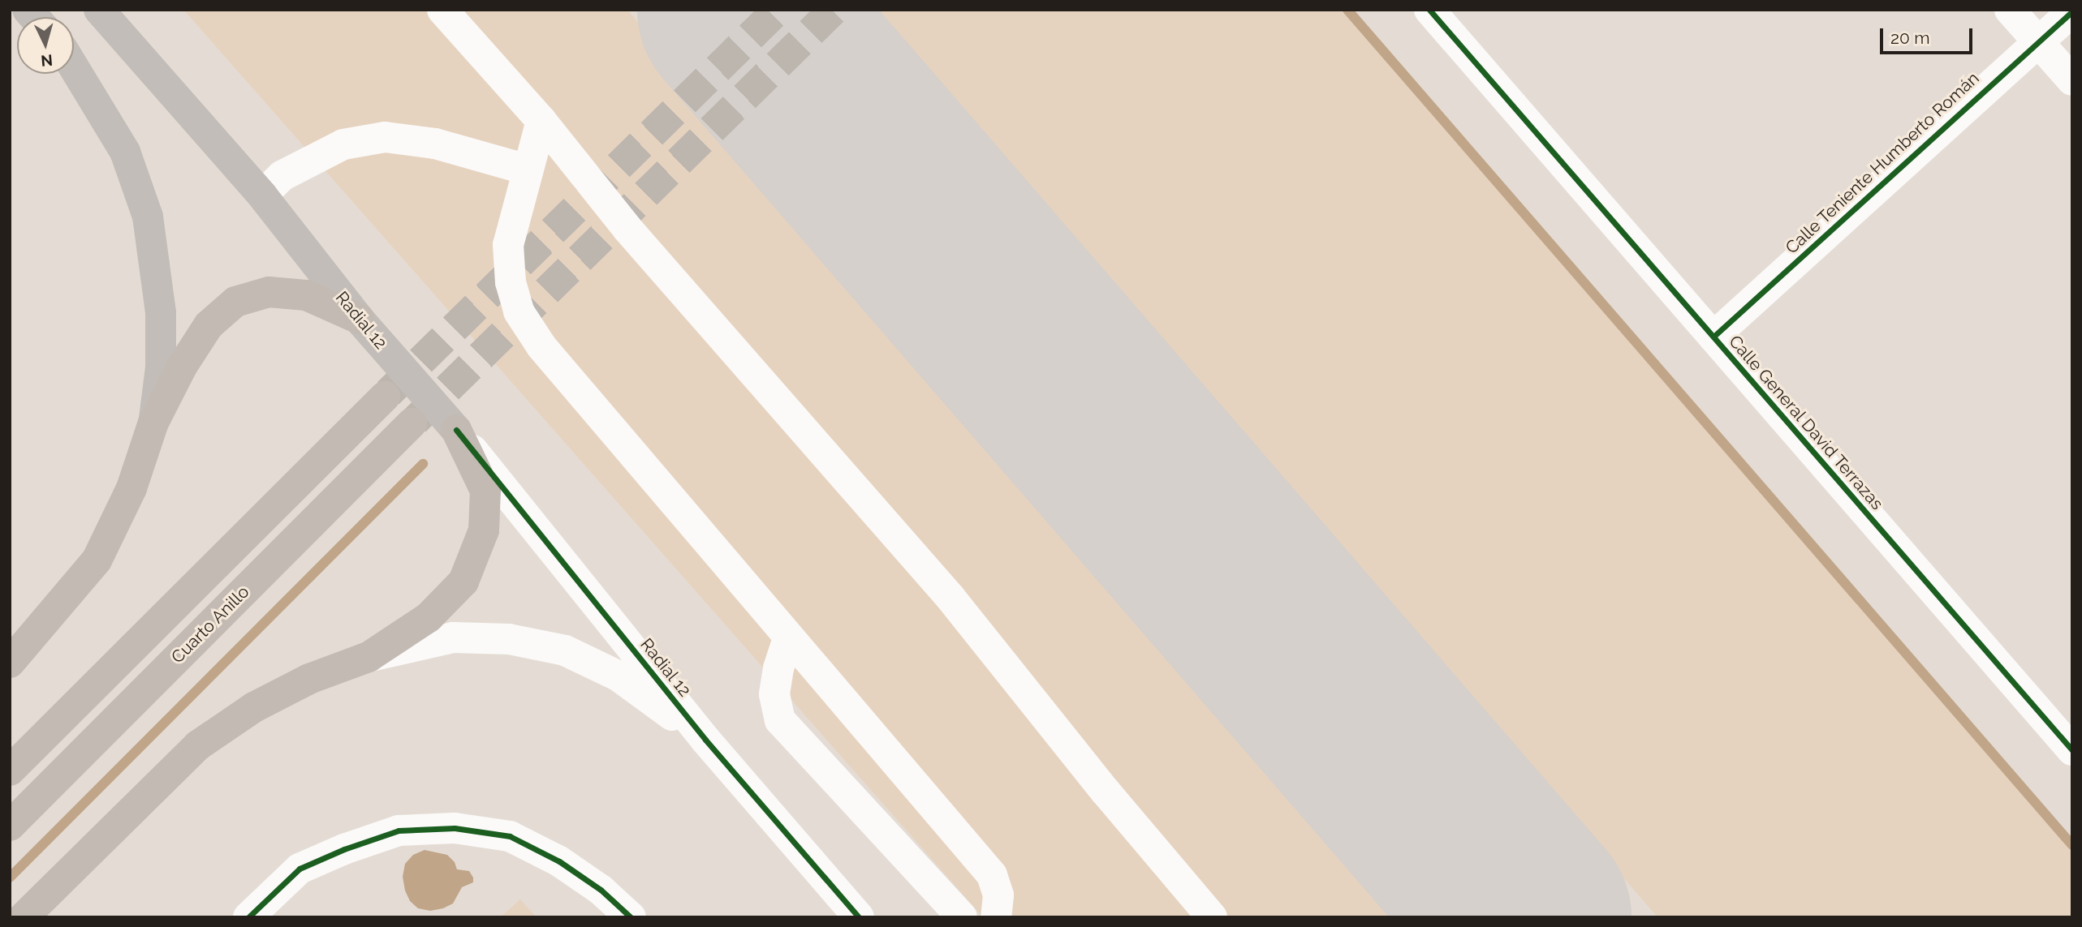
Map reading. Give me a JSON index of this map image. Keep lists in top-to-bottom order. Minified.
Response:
{"streets":{"highway":["Cuarto Anillo"],"main road":["Radial 12"],"street":["Calle Teniente Humberto Román","Calle General David Terrazas"]},"crossings":[["Calle Teniente Humberto Román","Calle General David Terrazas"]],"scale_bar":"20 m","north":"bottom"}
